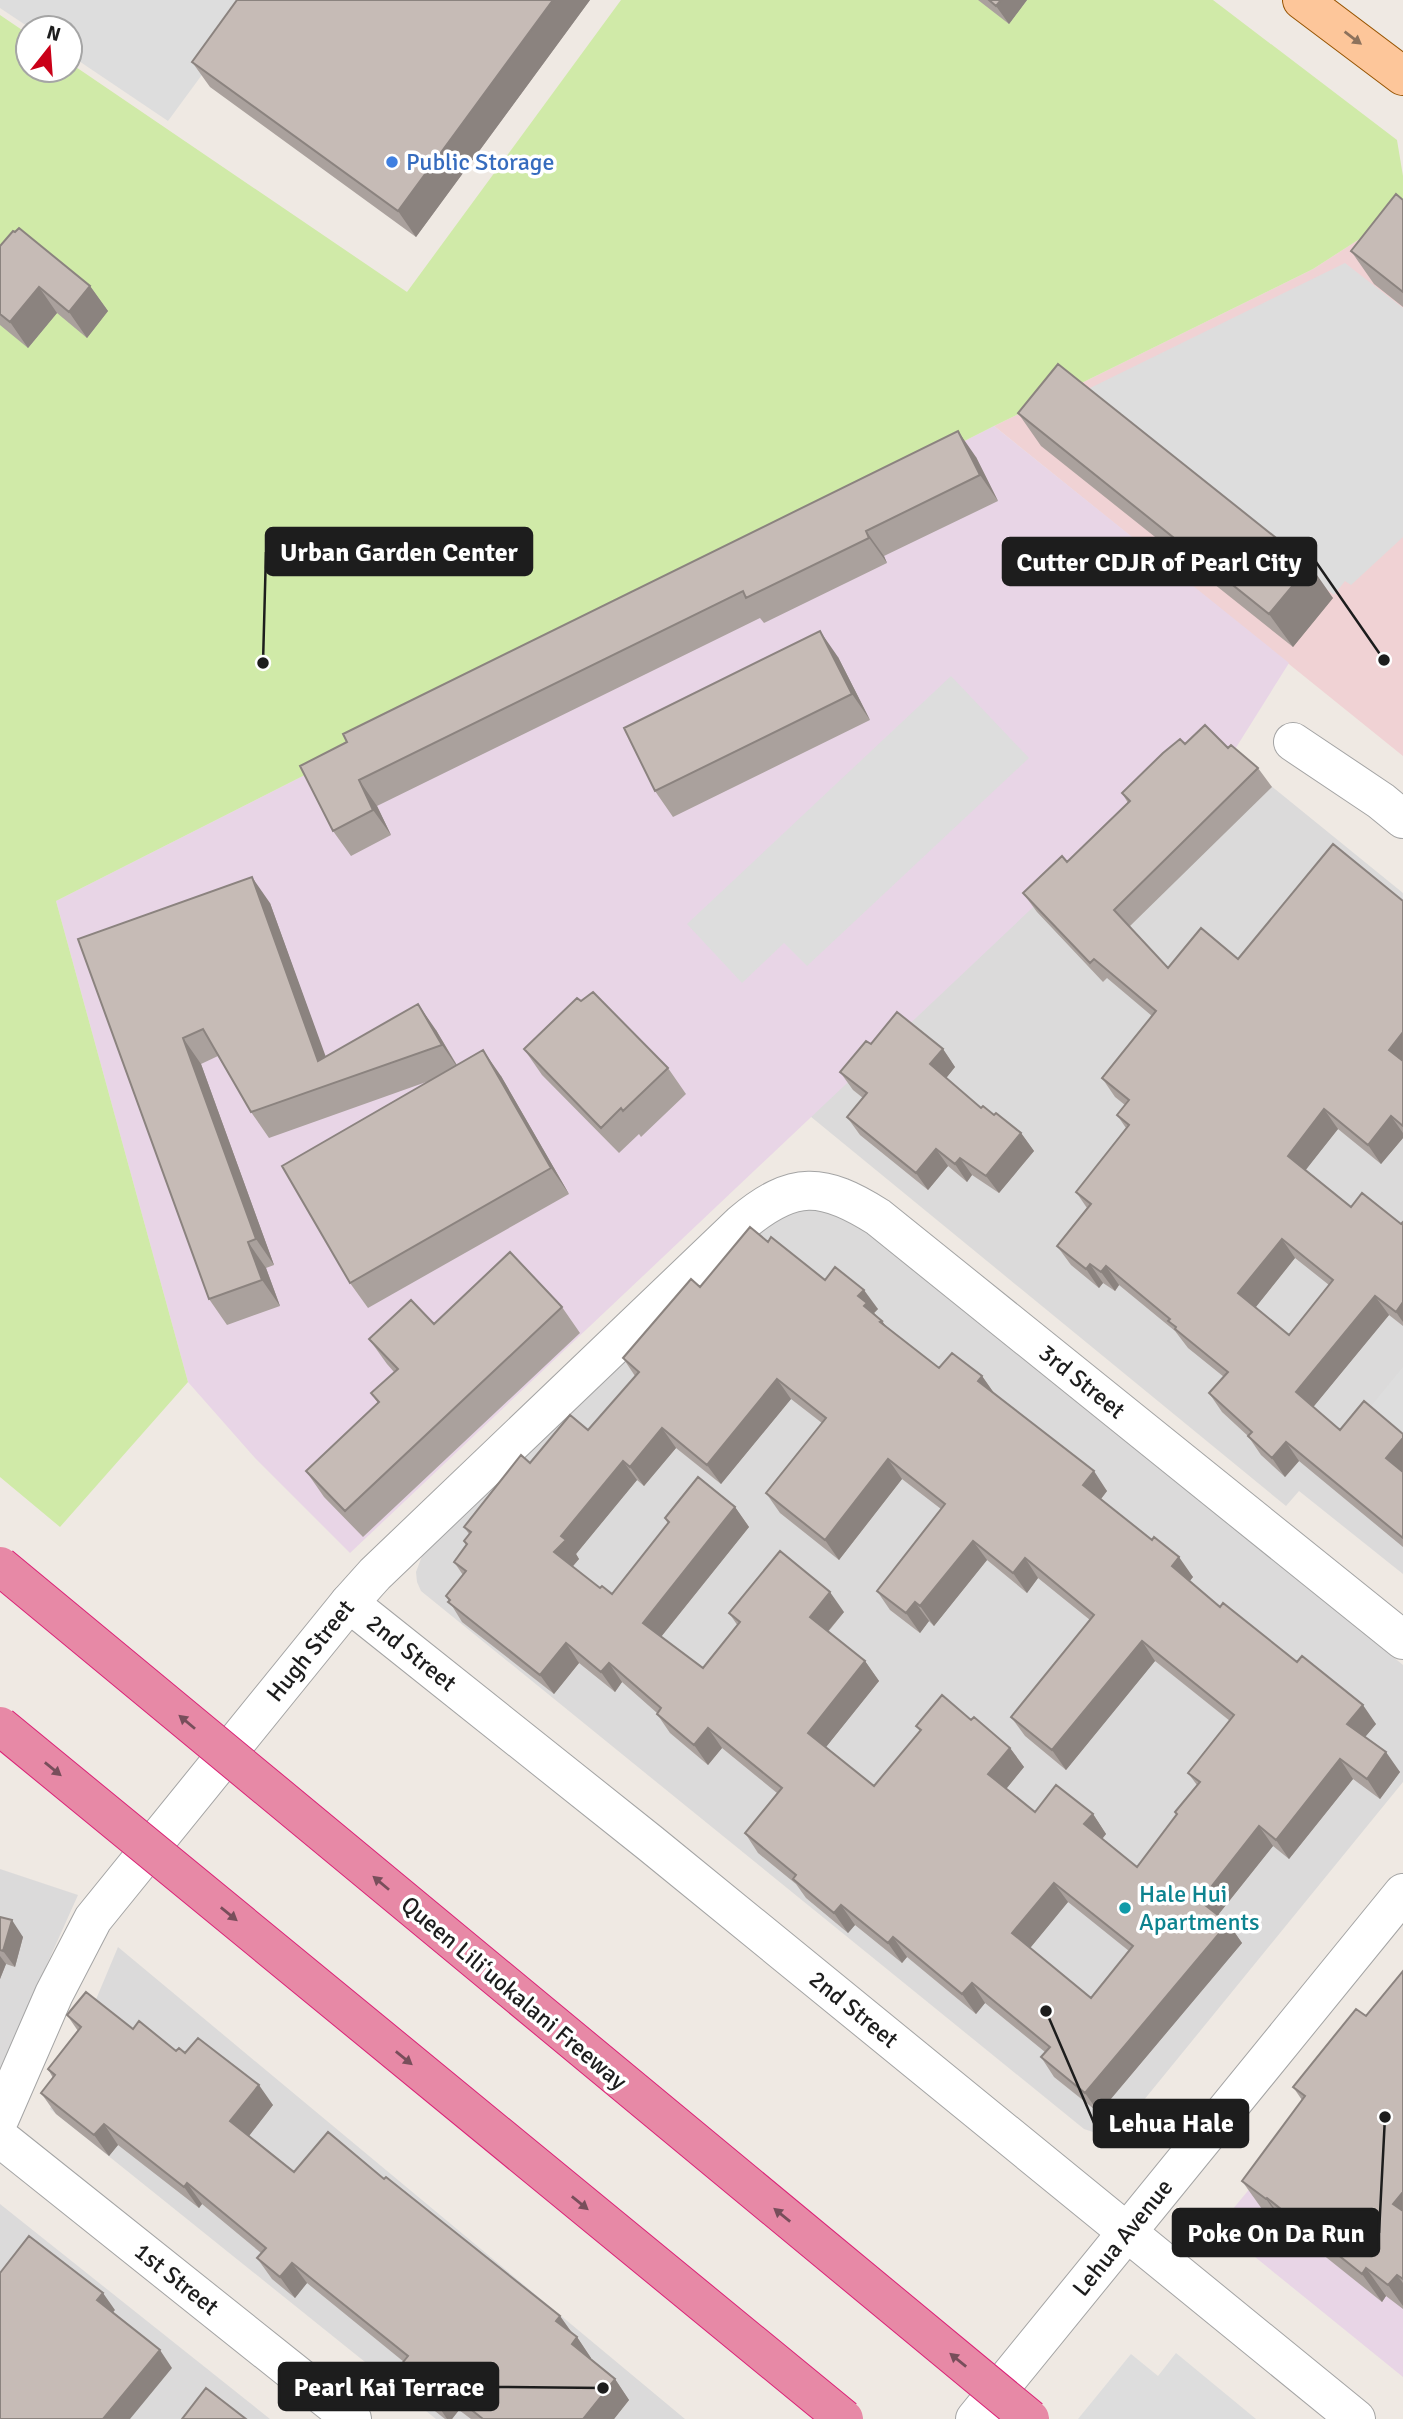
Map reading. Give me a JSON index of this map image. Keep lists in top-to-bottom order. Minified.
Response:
{"streets":{"highway":["Queen Liliʻuokalani Freeway"],"street":["3rd Street","Hugh Street","2nd Street","Lehua Avenue","1st Street"]},"crossings":[["3rd Street","Hugh Street"],["Hugh Street","2nd Street"],["2nd Street","Lehua Avenue"]],"places":["Public Storage","Cutter CDJR of Pearl City","Urban Garden Center","Hale Hui Apartments","Lehua Hale","Poke On Da Run","Pearl Kai Terrace"],"north":"top"}
